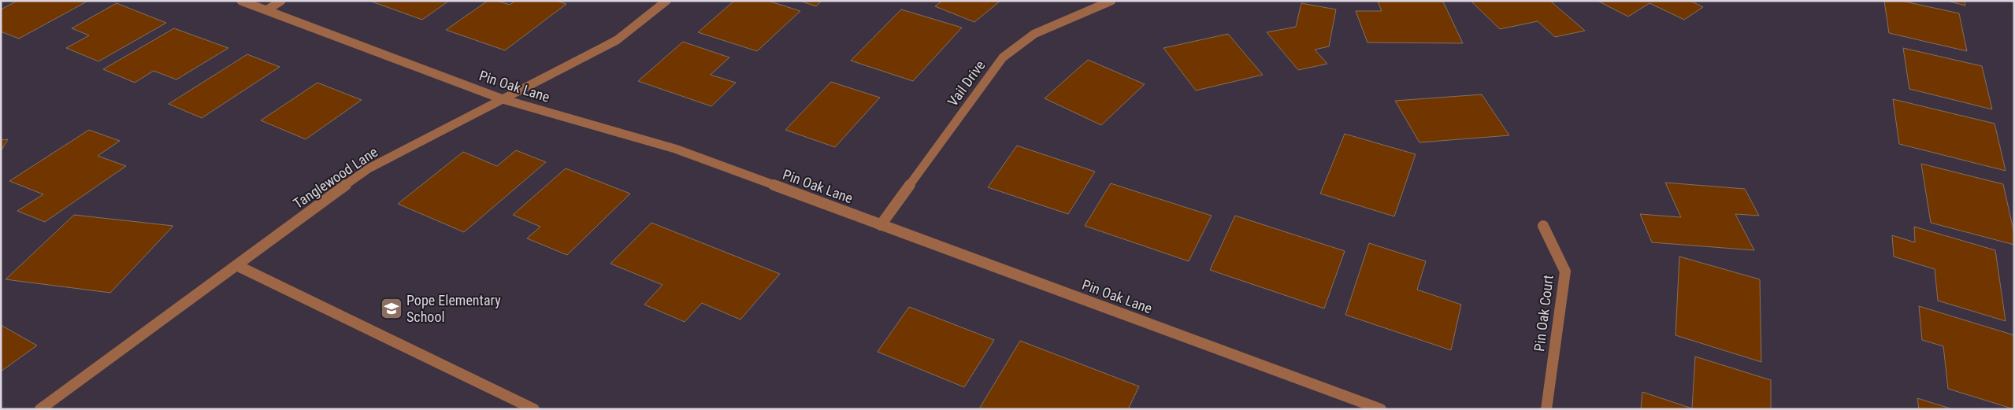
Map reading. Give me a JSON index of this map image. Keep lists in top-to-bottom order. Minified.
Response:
{"streets":{"street":["Vail Drive","Pin Oak Lane","Tanglewood Lane","Pin Oak Court"]},"crossings":[["Vail Drive","Pin Oak Lane"],["Pin Oak Lane","Tanglewood Lane"]],"places":{"school or university":["Pope Elementary School"]}}
